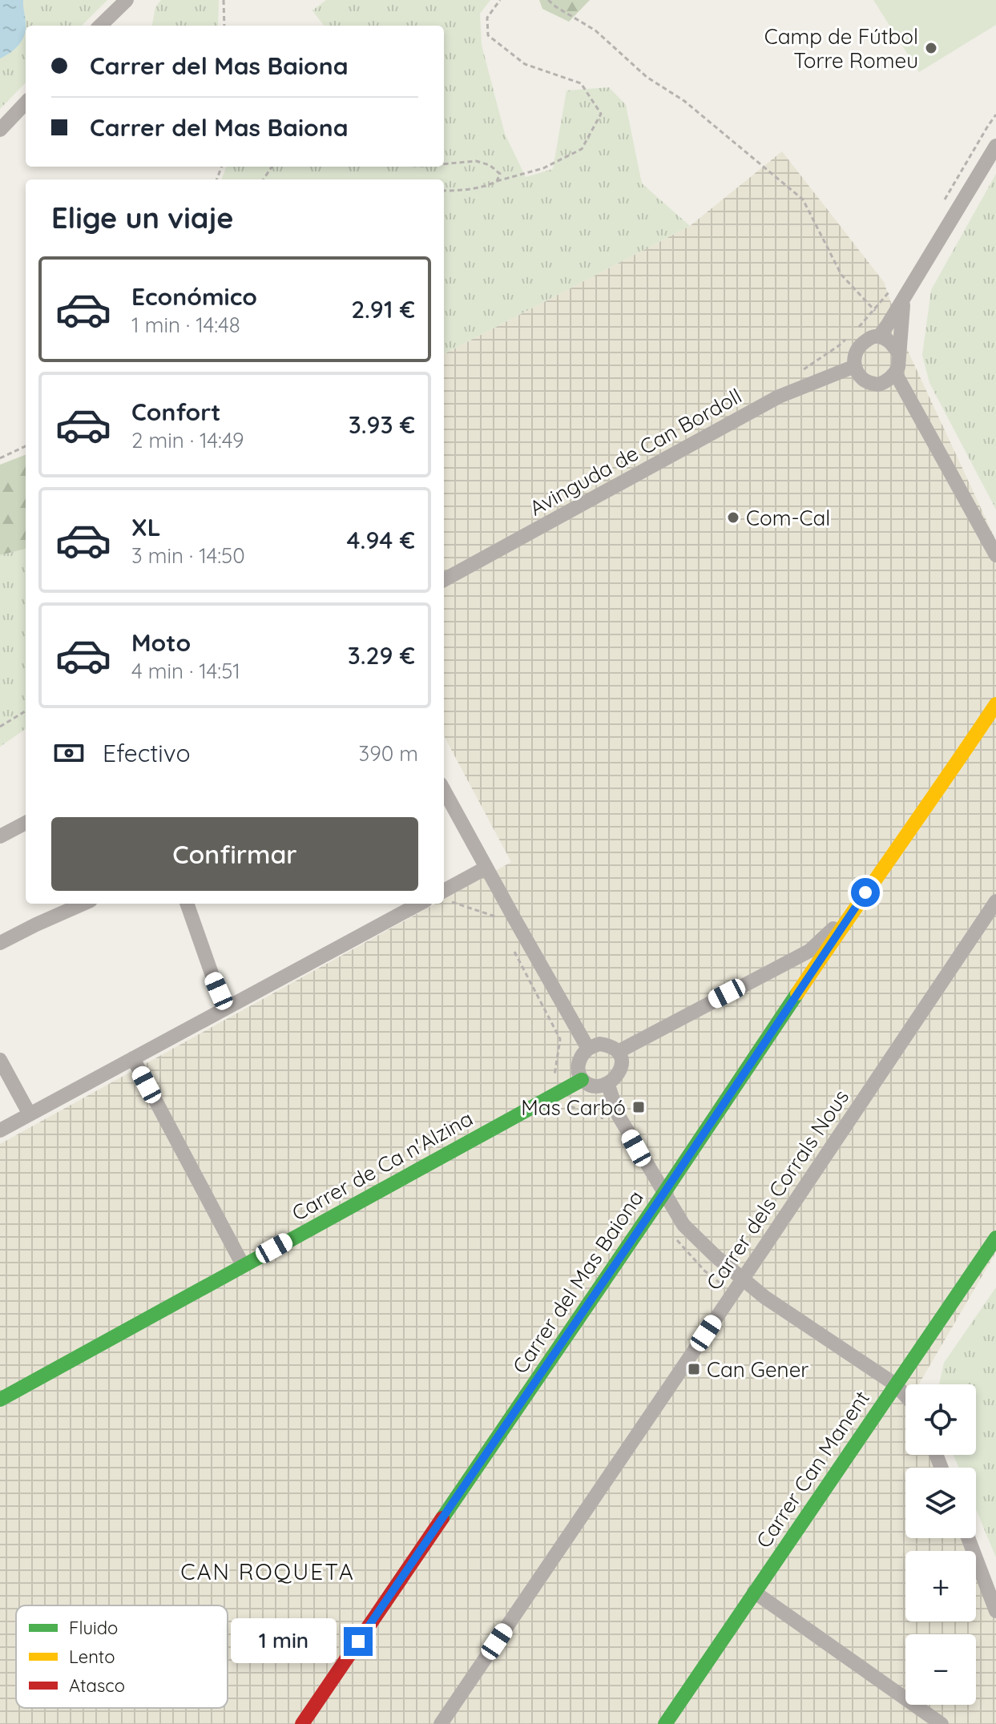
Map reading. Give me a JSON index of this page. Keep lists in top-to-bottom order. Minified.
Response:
{"streets":{"street":["Avinguda de Can Bordoll","Carrer de Ca n'Alzina","Carrer dels Corrals Nous","Carrer del Mas Baiona","Carrer Can Manent"]},"districts":["CAN ROQUETA"],"places":{"other":["Camp de Fútbol Torre Romeu","Com-Cal"],"transit":["Mas Carbó","Can Gener"]},"legend":["Fluido","Lento","Atasco"],"page":{"banner":["Carrer del Mas Baiona","Carrer del Mas Baiona"],"heading":"Elige un viaje","list":[{"name":"Económico","note":"1 min · 14:48","value":"2.91 €"},{"name":"Confort","note":"2 min · 14:49","value":"3.93 €"},{"name":"XL","note":"3 min · 14:50","value":"4.94 €"},{"name":"Moto","note":"4 min · 14:51","value":"3.29 €"}],"pay":["Efectivo","390 m"],"buttons":"Confirmar","map_buttons":["+","−"],"bubble":"1 min"}}
